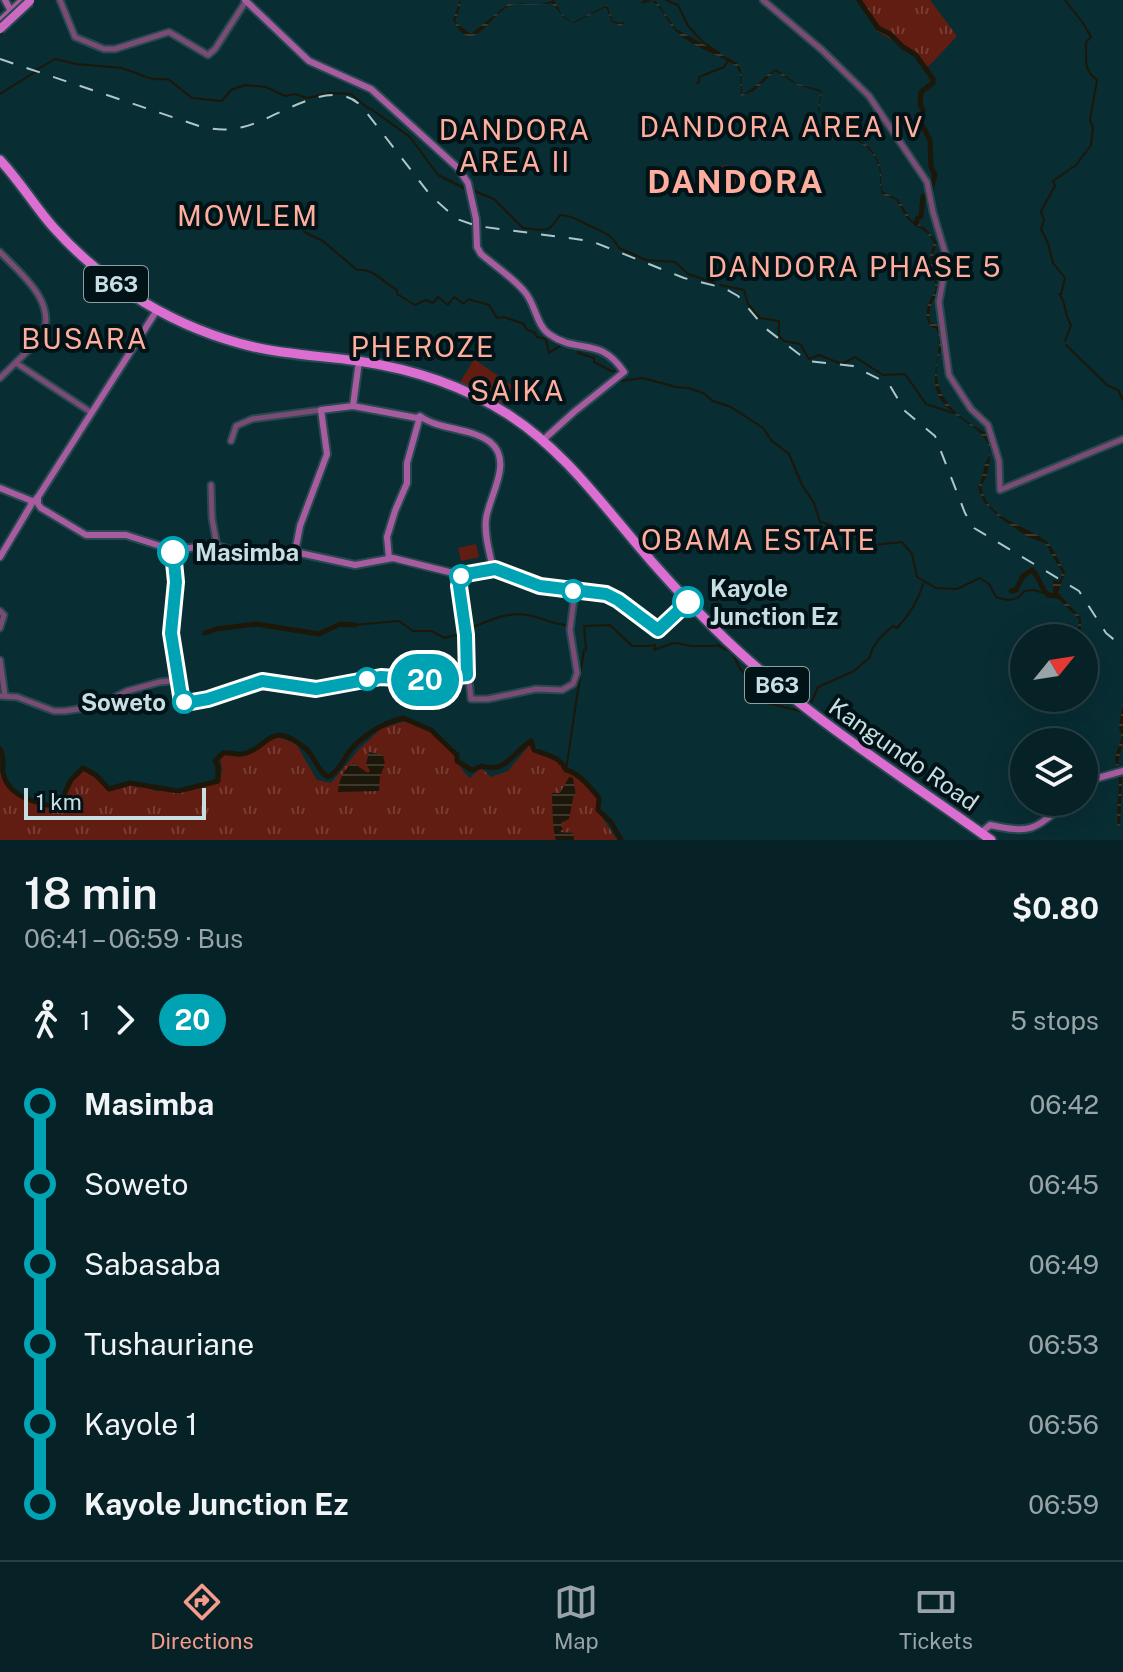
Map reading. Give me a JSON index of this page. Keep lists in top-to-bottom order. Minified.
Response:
{"streets":{"highway":["B63","Kangundo Road"]},"districts":["DANDORA AREA IV","DANDORA AREA II","DANDORA","MOWLEM","DANDORA PHASE 5","BUSARA","PHEROZE","SAIKA","OBAMA ESTATE"],"places":["Masimba","Kayole Junction Ez","Soweto"],"lines":["bus line 20"],"scale_bar":"1 km","north":"top right","page":{"on_map":"20","scale":"1 km","heading":["18 min","06:41 – 06:59 · Bus","$0.80"],"legs":["1","20","5 stops"],"list":[{"name":"Masimba","value":"06:42"},{"name":"Soweto","value":"06:45"},{"name":"Sabasaba","value":"06:49"},{"name":"Tushauriane","value":"06:53"},{"name":"Kayole 1","value":"06:56"},{"name":"Kayole Junction Ez","value":"06:59"}],"tabs":["Directions","Map","Tickets"]}}
